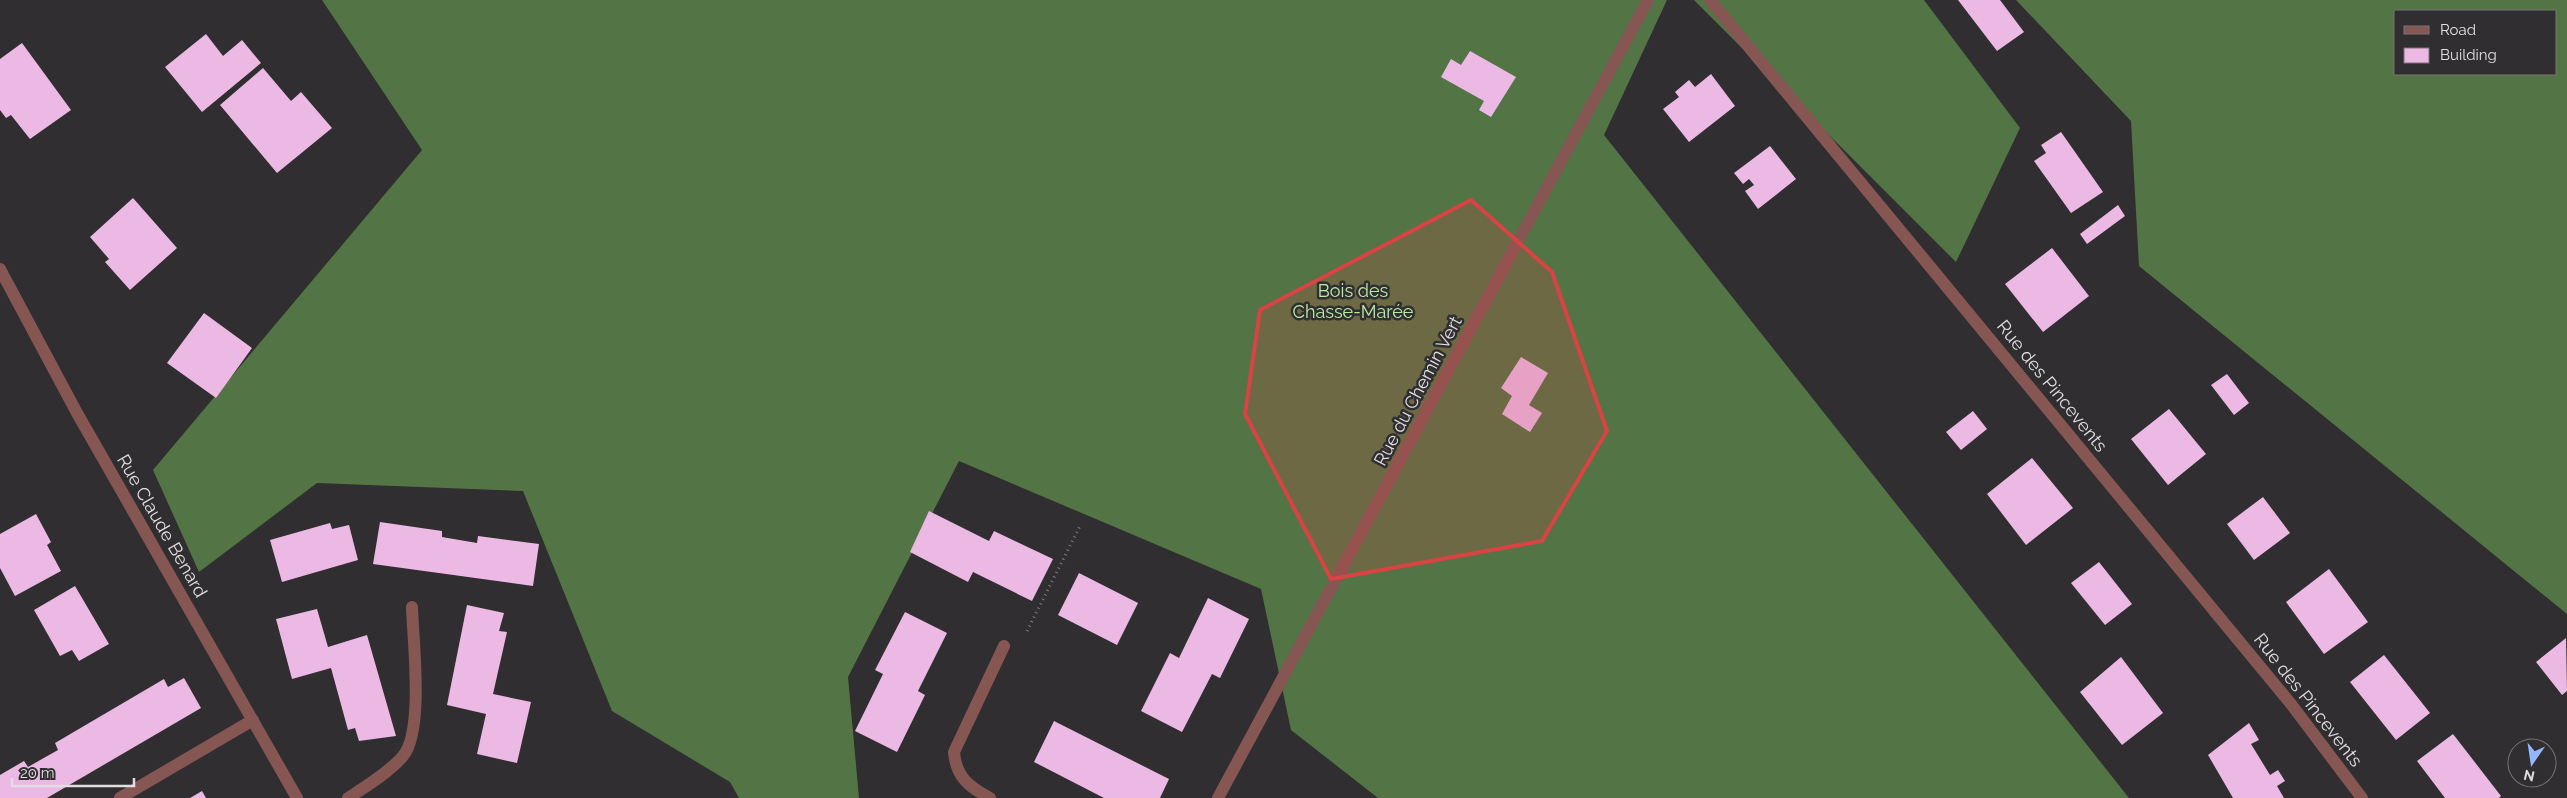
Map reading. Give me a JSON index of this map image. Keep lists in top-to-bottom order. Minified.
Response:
{"streets":{"street":["Rue des Pincevents","Rue du Chemin Vert","Rue Claude Benard"]},"parks":["Bois des Chasse-Marée"],"legend":["Road","Building"],"scale_bar":"20 m","north":"bottom"}
